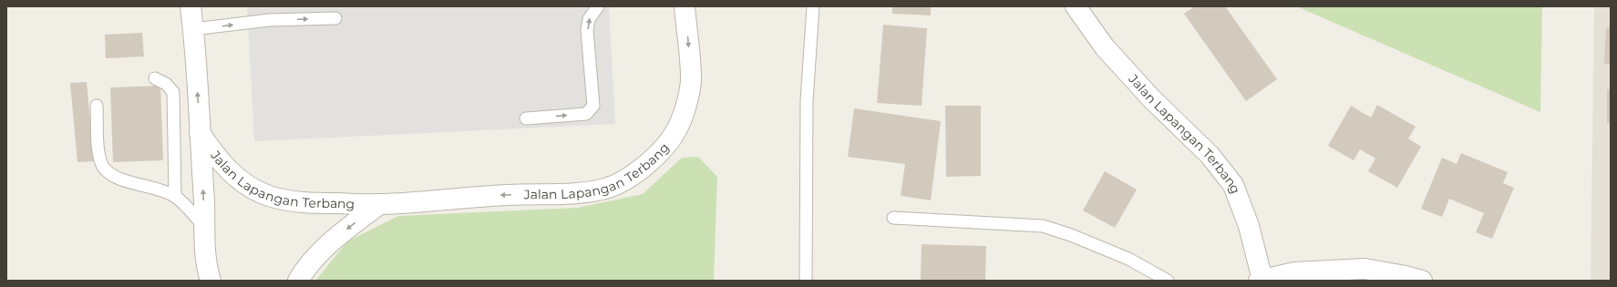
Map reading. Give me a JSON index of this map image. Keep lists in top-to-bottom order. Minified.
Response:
{"streets":{"street":["Jalan Lapangan Terbang"]}}
